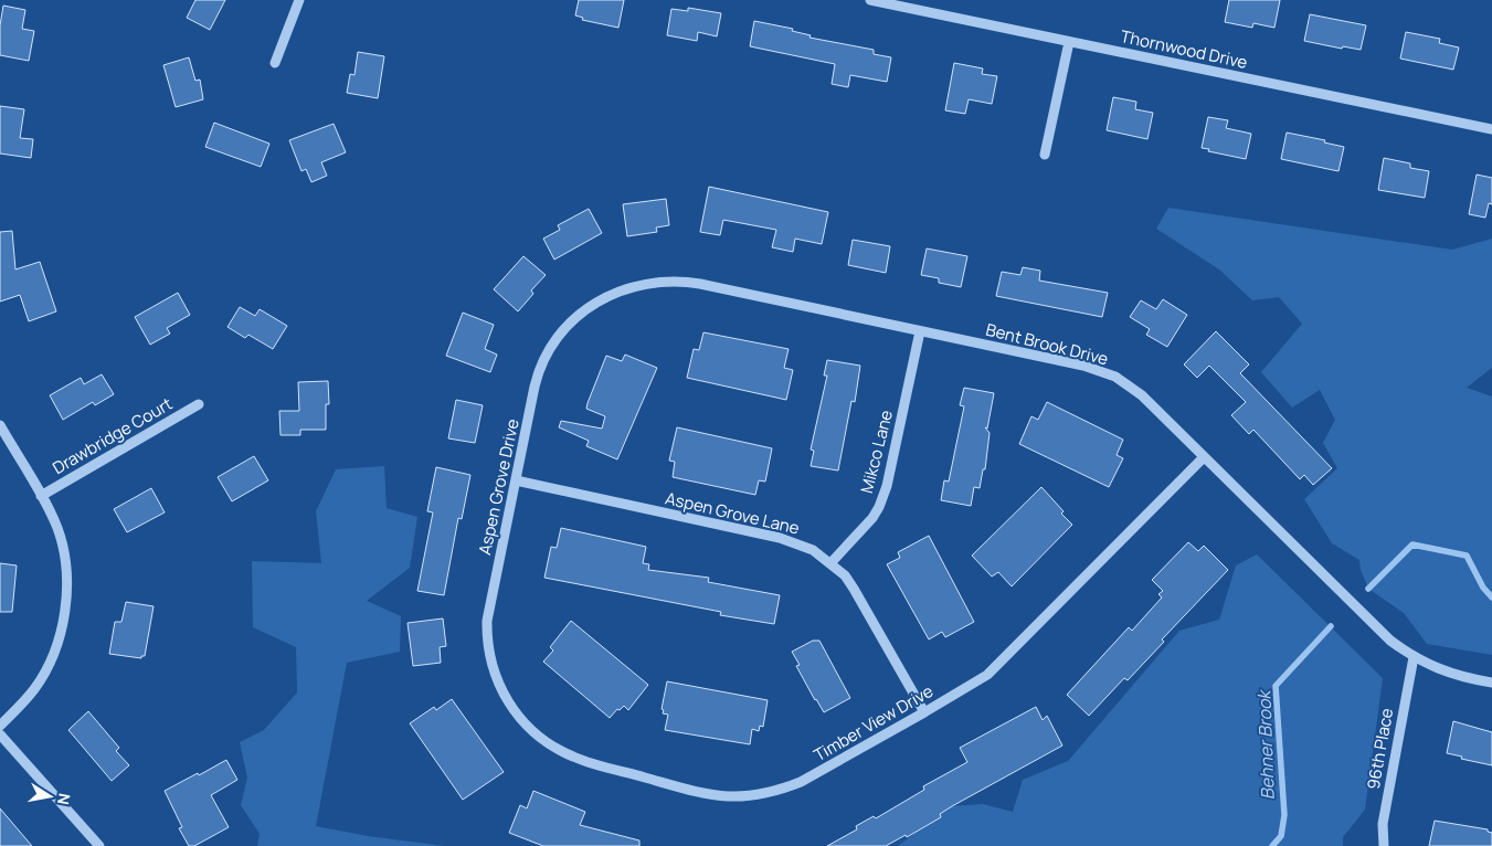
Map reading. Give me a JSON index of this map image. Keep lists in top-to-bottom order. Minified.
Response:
{"streets":{"street":["Thornwood Drive","Bent Brook Drive","Drawbridge Court","Mikco Lane","Aspen Grove Drive","Aspen Grove Lane","Timber View Drive","96th Place"]},"crossings":[["Bent Brook Drive","Mikco Lane"],["Bent Brook Drive","Aspen Grove Drive"],["Bent Brook Drive","Timber View Drive"],["Bent Brook Drive","96th Place"],["Mikco Lane","Aspen Grove Lane"],["Aspen Grove Drive","Aspen Grove Lane"],["Aspen Grove Drive","Timber View Drive"],["Aspen Grove Lane","Timber View Drive"]],"water":["Behner Brook"],"north":"right"}
